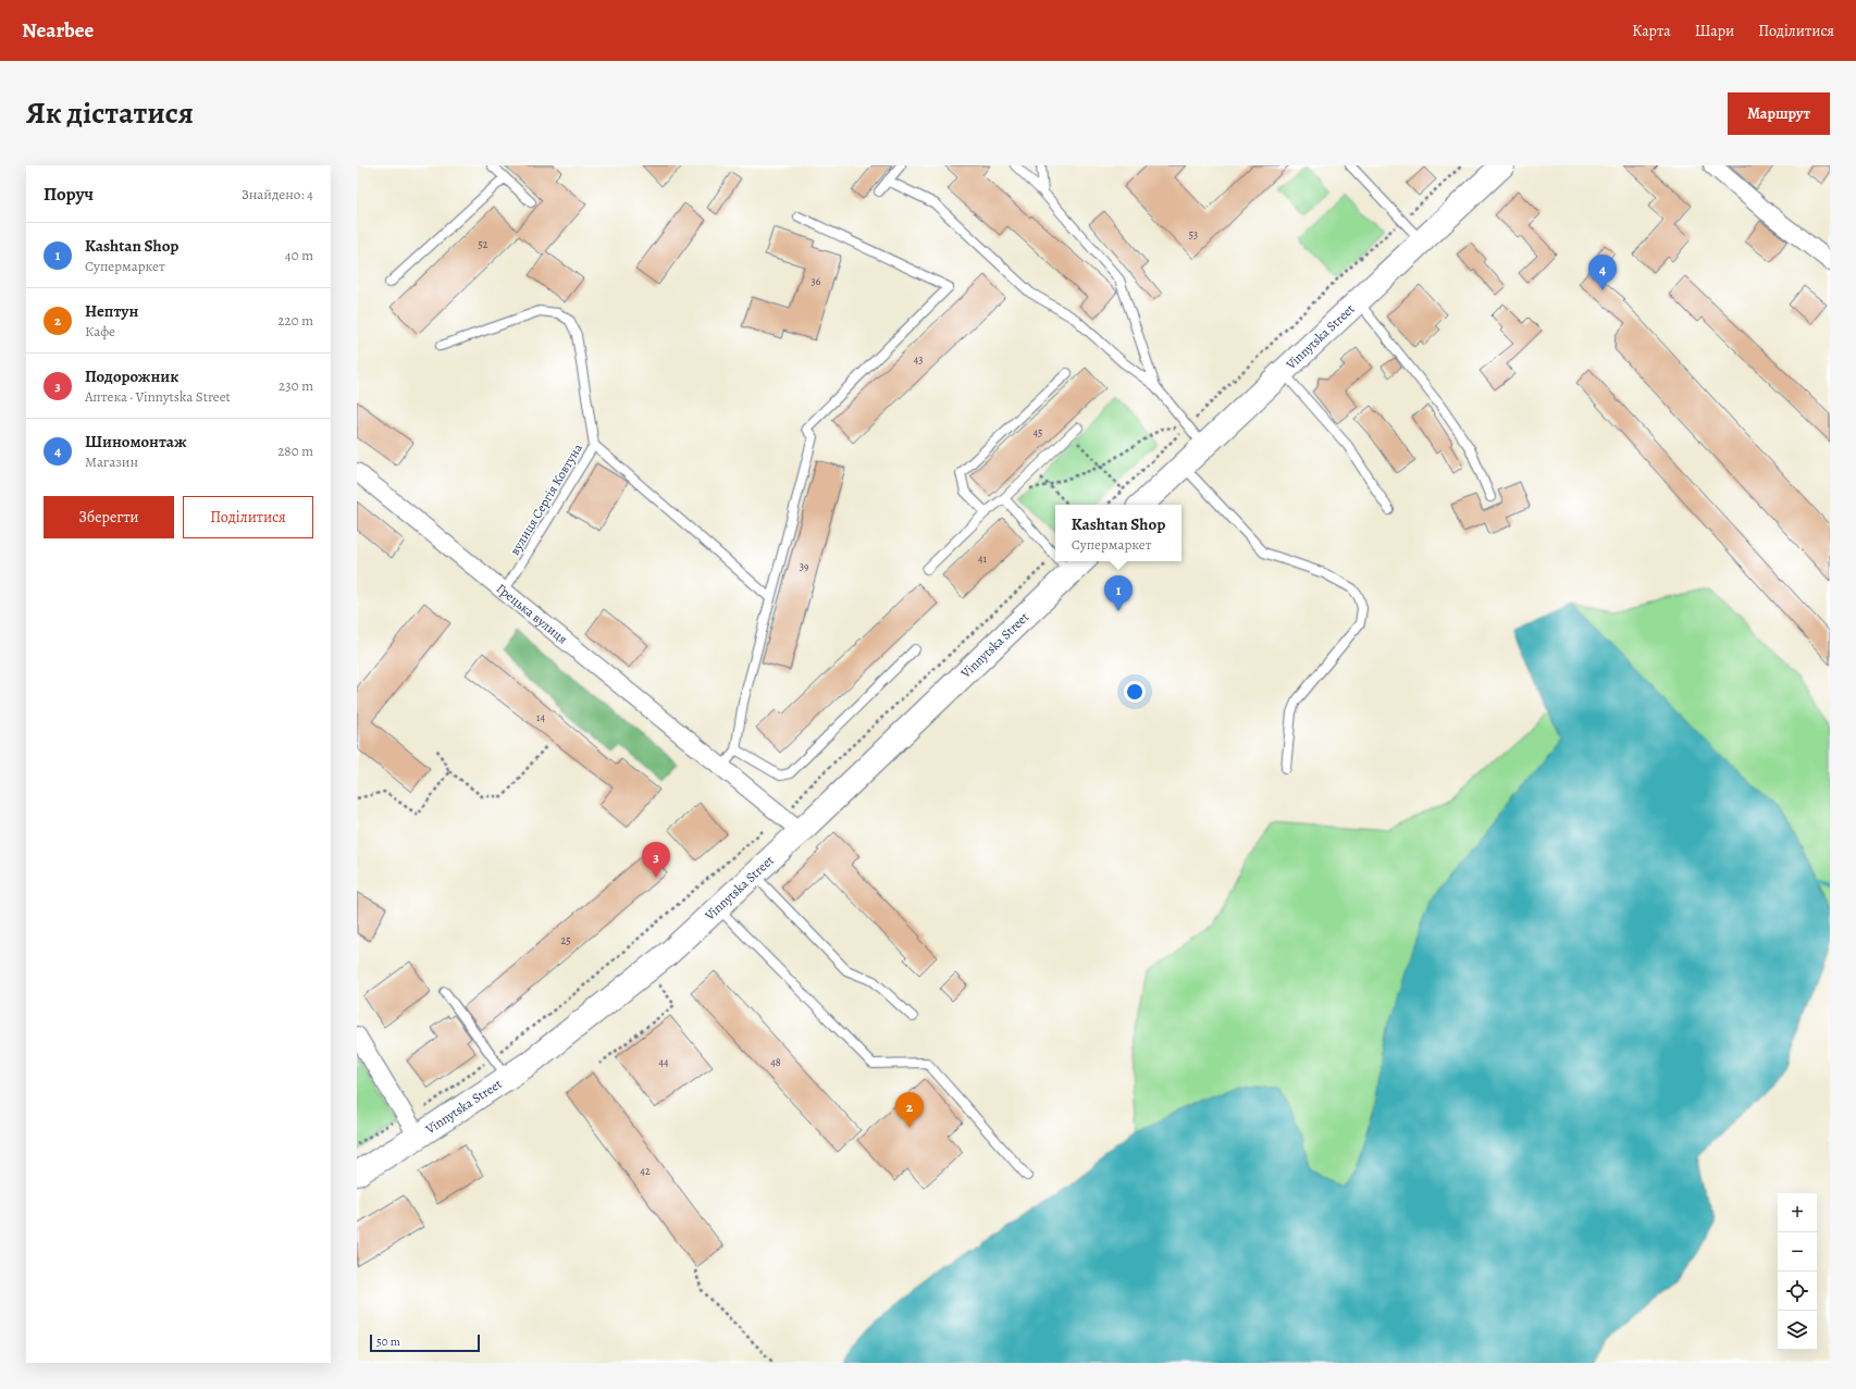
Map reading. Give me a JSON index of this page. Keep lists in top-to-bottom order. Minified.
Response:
{"streets":{"main road":["Vinnytska Street"],"street":["Грецька вулиця"],"lane":["вулиця Сергія Ковтуна"]},"crossings":[["Vinnytska Street","Грецька вулиця"],["вулиця Сергія Ковтуна","Грецька вулиця"]],"house_numbers":["53","52","36","43","45","41","39","14","25","44","48","42"],"scale_bar":"50 m","page":{"header":"Nearbee","nav":["Карта","Шари","Поділитися"],"title":"Як дістатися","buttons":["Маршрут",["Зберегти","Поділитися"]],"heading":["Поруч","Знайдено: 4"],"list":[{"mark":"1","name":"Kashtan Shop","note":"Супермаркет","value":"40 m"},{"mark":"2","name":"Нептун","note":"Кафе","value":"220 m"},{"mark":"3","name":"Подорожник","note":"Аптека · Vinnytska Street","value":"230 m"},{"mark":"4","name":"Шиномонтаж","note":"Магазин","value":"280 m"}],"pins":["4","1","3","2"],"popup":["Kashtan Shop","Супермаркет"],"map_buttons":["+","−"],"scale":"50 m"}}
